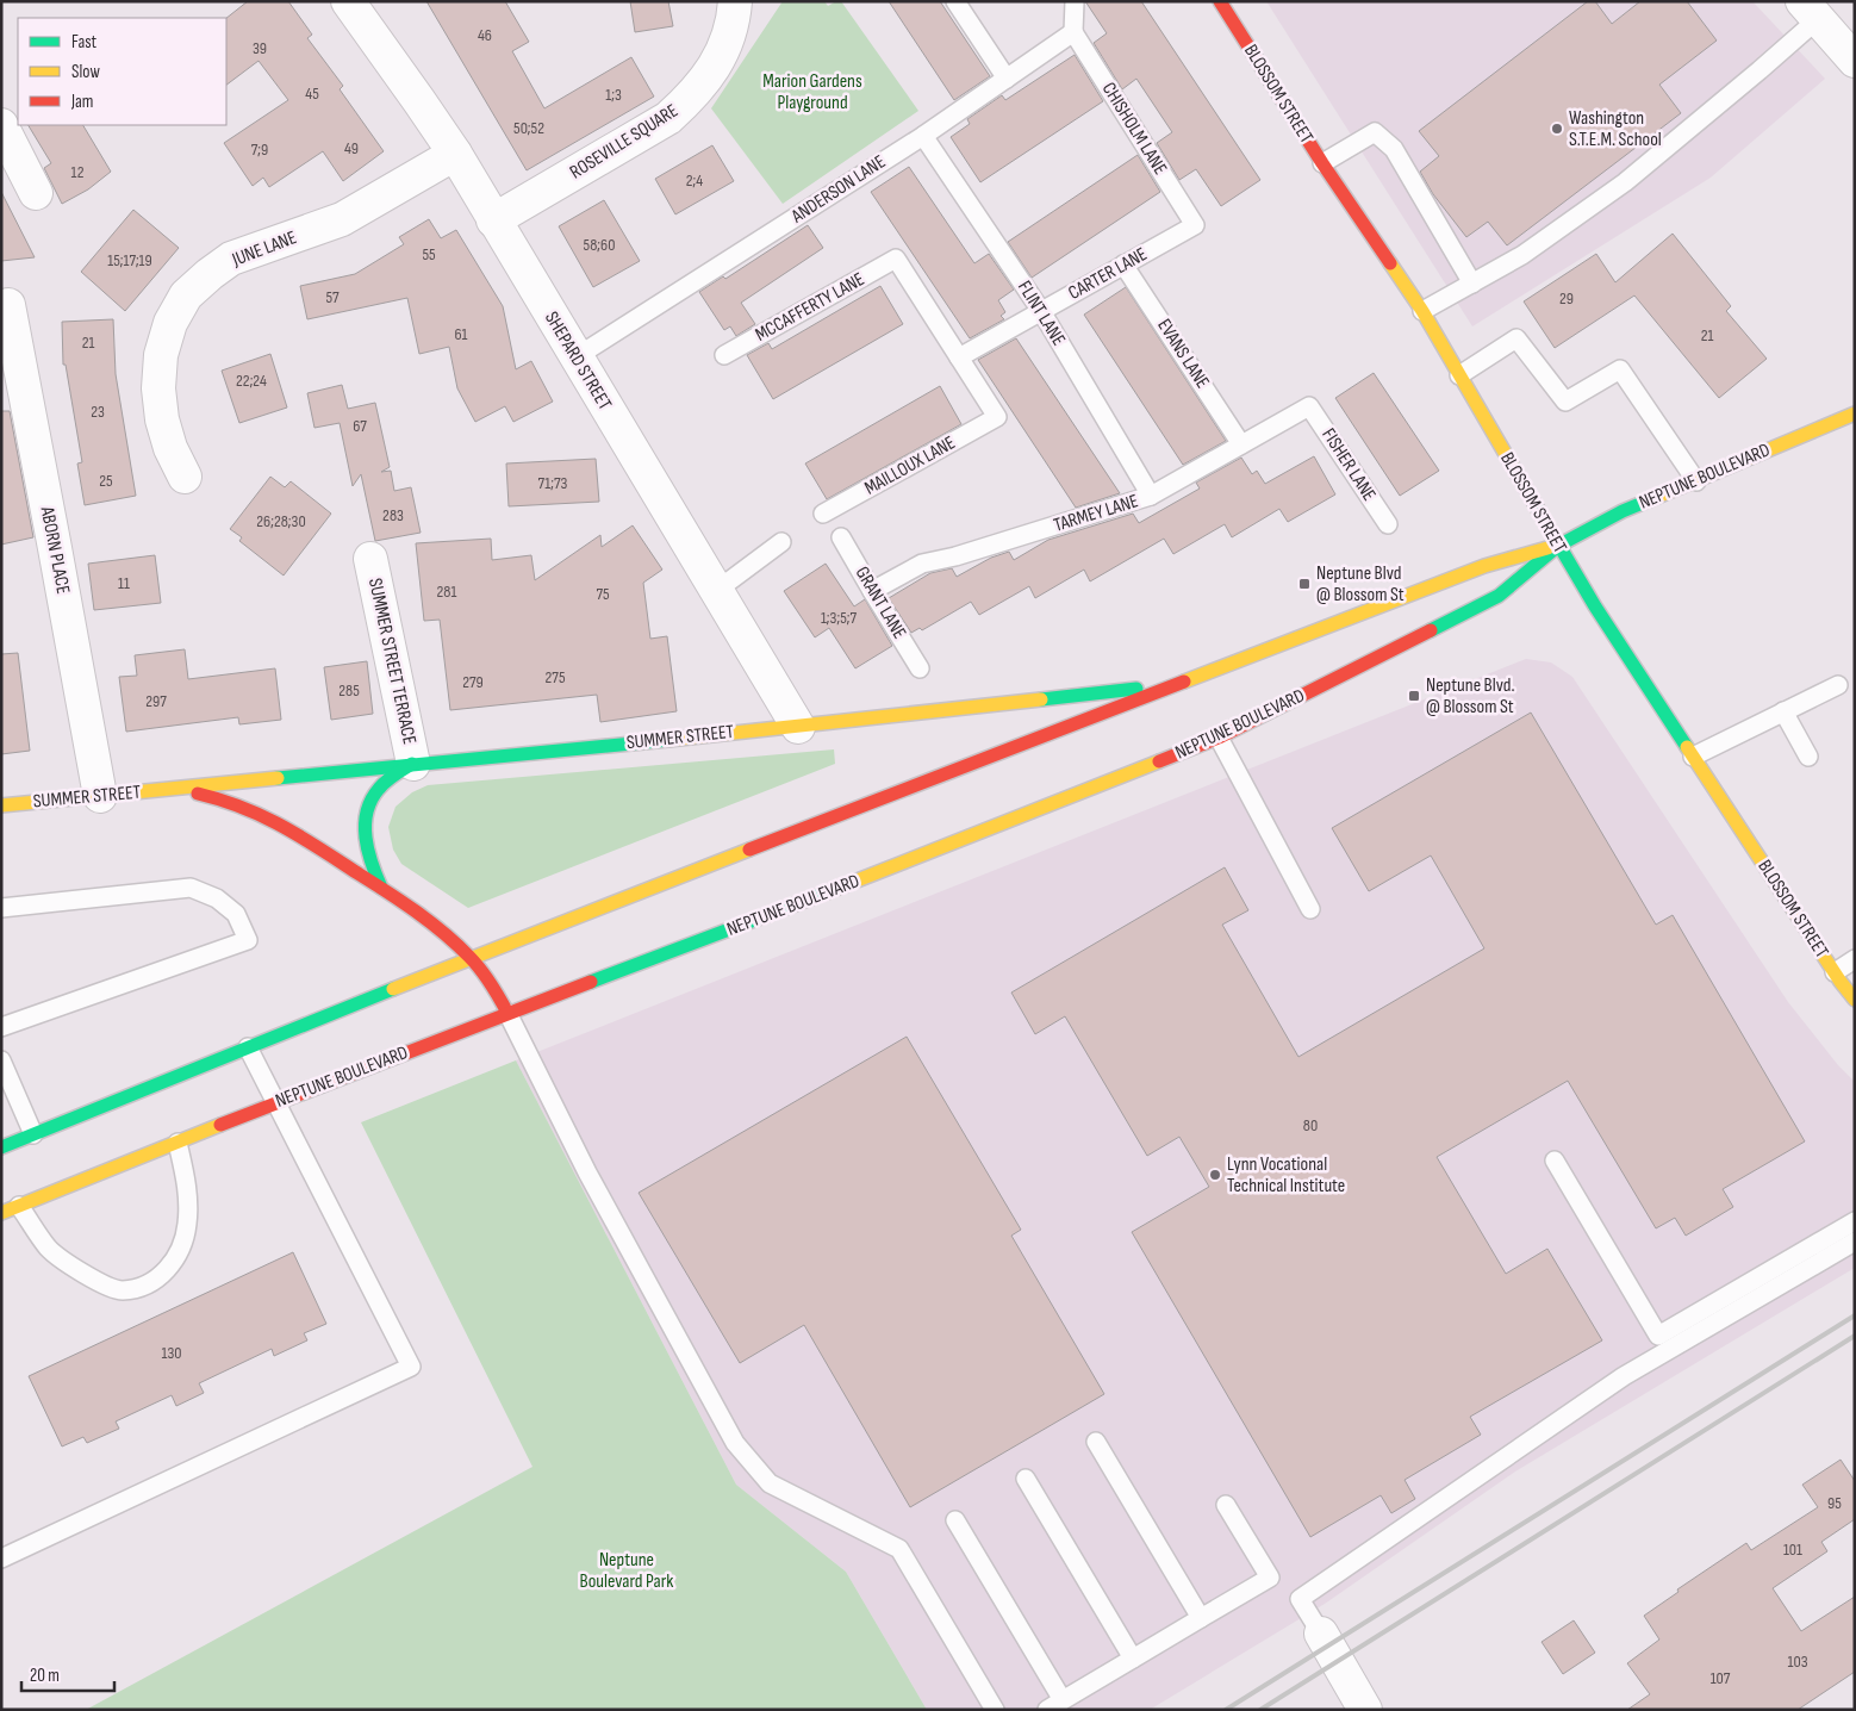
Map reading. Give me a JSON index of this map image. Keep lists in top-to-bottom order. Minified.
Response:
{"streets":{"main road":["BLOSSOM STREET","NEPTUNE BOULEVARD","SUMMER STREET"],"street":["ROSEVILLE SQUARE","JUNE LANE","SHEPARD STREET","ABORN PLACE","SUMMER STREET TERRACE"],"lane":["CHISHOLM LANE","ANDERSON LANE","CARTER LANE","MCCAFFERTY LANE","FLINT LANE","EVANS LANE","FISHER LANE","MAILLOUX LANE","TARMEY LANE","GRANT LANE"]},"crossings":[["BLOSSOM STREET","NEPTUNE BOULEVARD"],["CHISHOLM LANE","ANDERSON LANE"],["CHISHOLM LANE","CARTER LANE"],["ROSEVILLE SQUARE","SHEPARD STREET"],["ANDERSON LANE","FLINT LANE"],["ANDERSON LANE","SHEPARD STREET"],["JUNE LANE","SHEPARD STREET"],["CARTER LANE","MCCAFFERTY LANE"],["CARTER LANE","FLINT LANE"],["CARTER LANE","EVANS LANE"],["CARTER LANE","MAILLOUX LANE"],["MCCAFFERTY LANE","MAILLOUX LANE"],["FLINT LANE","TARMEY LANE"],["EVANS LANE","TARMEY LANE"],["SHEPARD STREET","SUMMER STREET"],["FISHER LANE","TARMEY LANE"],["NEPTUNE BOULEVARD","SUMMER STREET"],["TARMEY LANE","GRANT LANE"],["ABORN PLACE","SUMMER STREET"],["SUMMER STREET TERRACE","SUMMER STREET"]],"parks":["Marion Gardens Playground","Neptune Boulevard Park"],"places":{"other":["Washington S.T.E.M. School","Lynn Vocational Technical Institute"],"transit":["Neptune Blvd @ Blossom St","Neptune Blvd. @ Blossom St"]},"house_numbers":["46","39","45","1;3","50;52","49","7;9","12","2;4","58;60","55","15;17;19","57","29","61","21","21","22;24","23","67","25","71;73","283","26;28;30","11","281","75","1;3;5;7","275","279","285","297","80","130","95","101","103","107"],"legend":["Fast","Slow","Jam"],"scale_bar":"20 m"}
